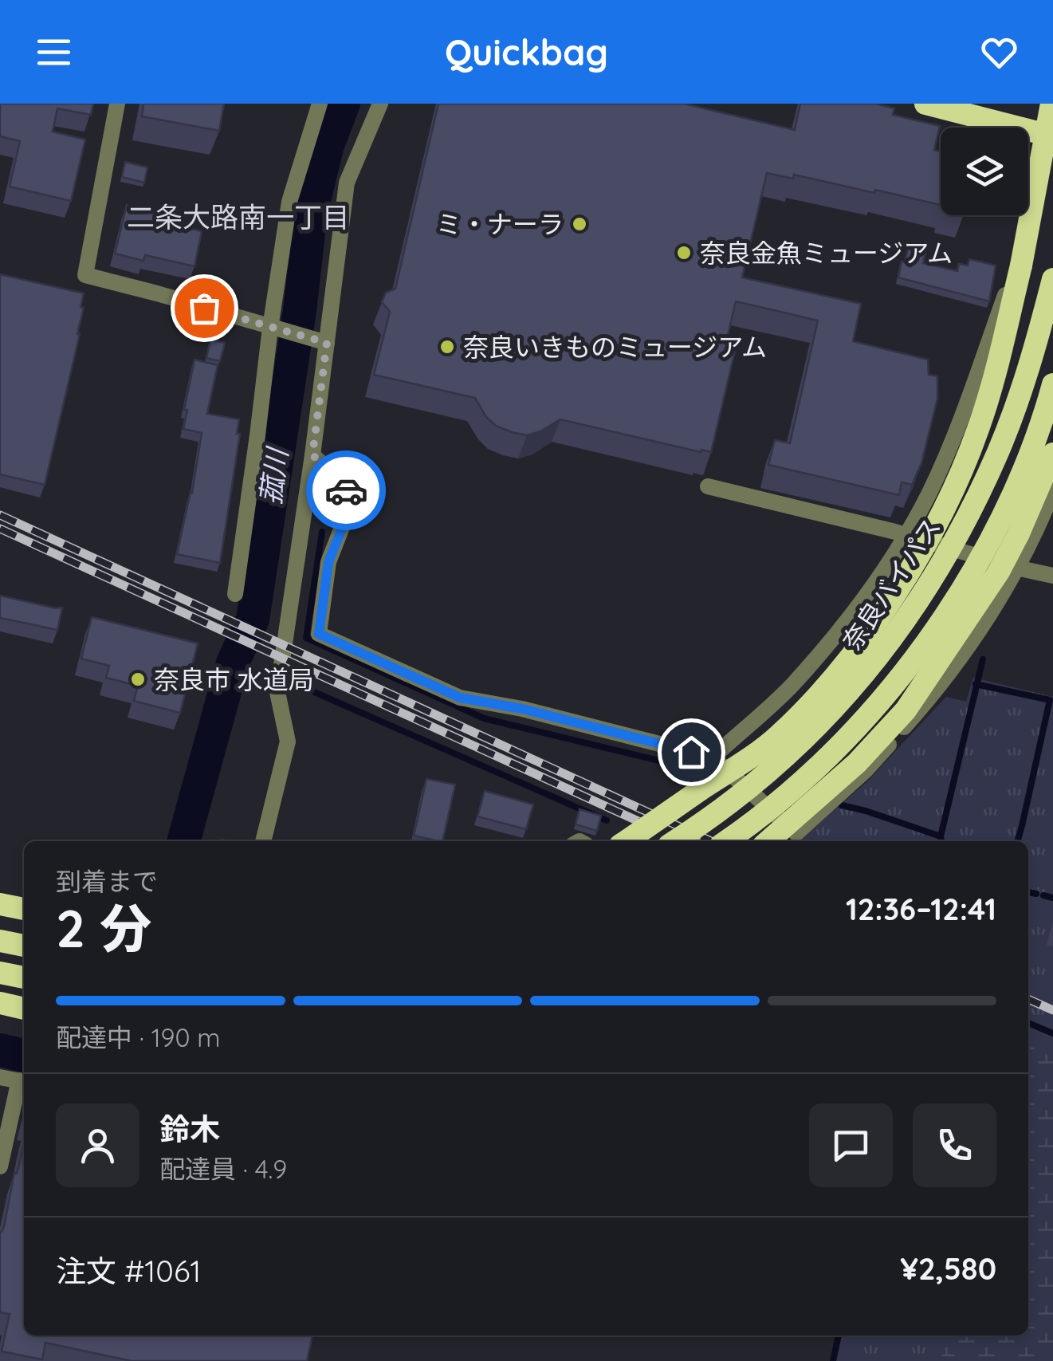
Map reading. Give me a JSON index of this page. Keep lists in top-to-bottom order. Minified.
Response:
{"streets":{"highway":["奈良バイパス"]},"districts":["二条大路南一丁目"],"water":["菰川"],"places":["ミ・ナーラ","奈良金魚ミュージアム","奈良いきものミュージアム","奈良市 水道局"],"page":{"header":"Quickbag","heading":["2 分","到着まで","12:36–12:41"],"panel":["鈴木","配達員 · 4.9","注文 #1061","¥2,580"],"bar":"配達中 · 190 m"}}
